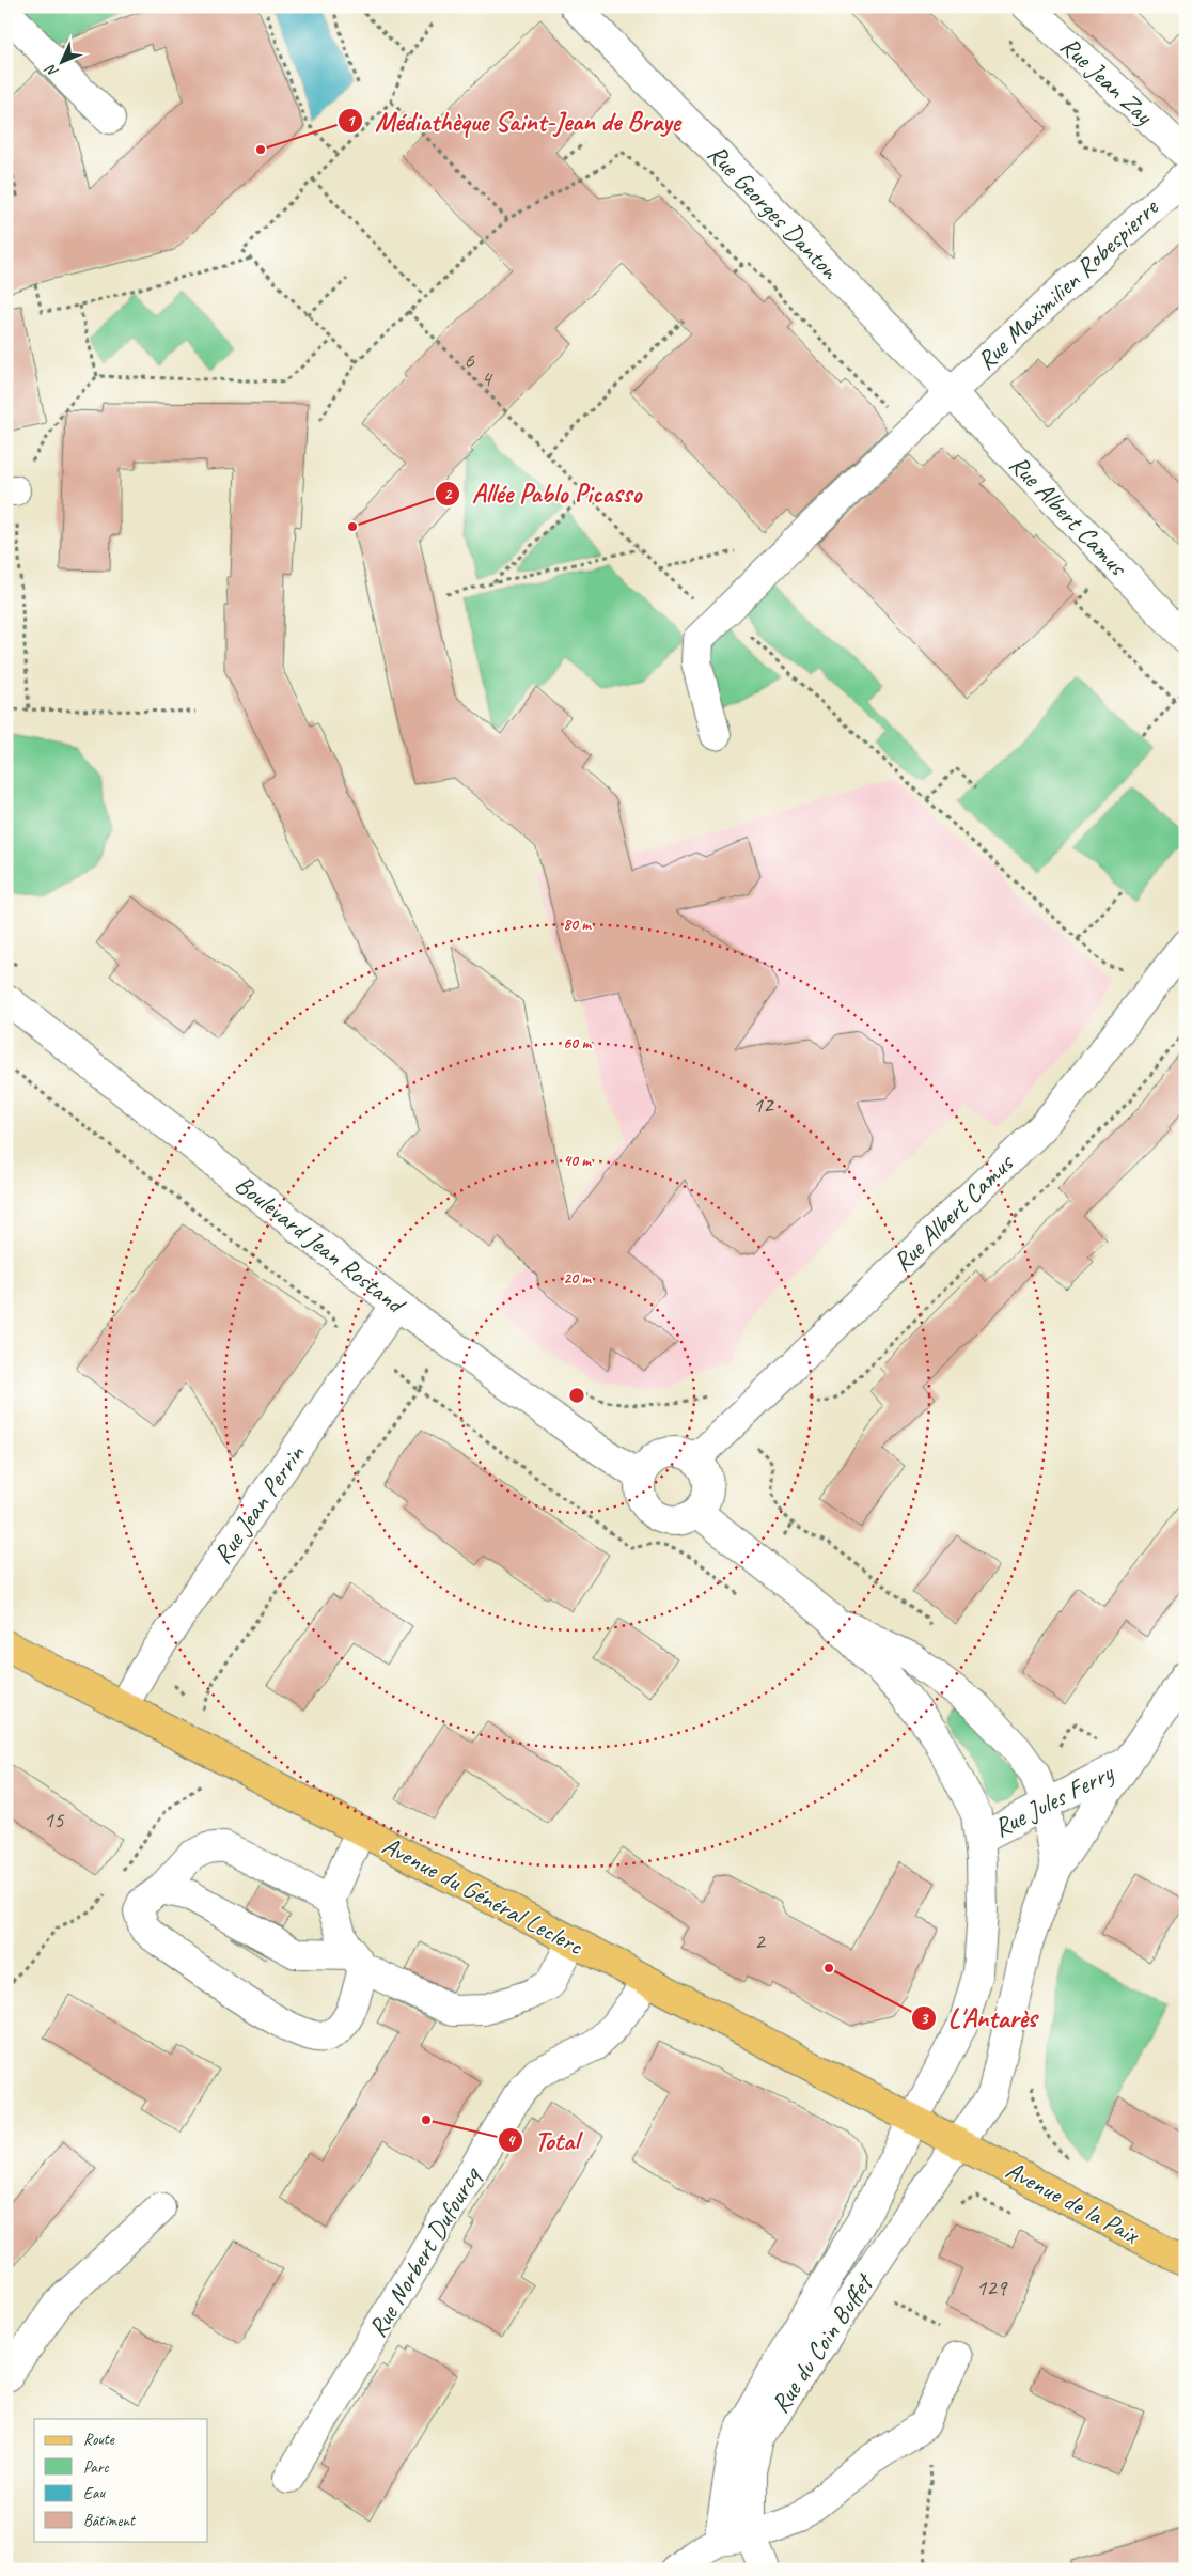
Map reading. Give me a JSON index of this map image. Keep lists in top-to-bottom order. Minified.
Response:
{"streets":{"main road":["Avenue du Général Leclerc","Avenue de la Paix"],"street":["Rue Jean Zay","Rue Georges Danton","Rue Maximilien Robespierre","Rue Albert Camus","Boulevard Jean Rostand","Rue Jean Perrin","Rue Jules Ferry","Rue Norbert Dufourcq","Rue du Coin Buffet"]},"crossings":[["Rue Georges Danton","Rue Maximilien Robespierre"],["Rue Georges Danton","Rue Albert Camus"],["Rue Maximilien Robespierre","Rue Albert Camus"],["Rue Albert Camus","Boulevard Jean Rostand"],["Boulevard Jean Rostand","Rue Jean Perrin"],["Rue Jean Perrin","Avenue du Général Leclerc"],["Avenue du Général Leclerc","Avenue de la Paix"],["Avenue du Général Leclerc","Rue Norbert Dufourcq"],["Avenue du Général Leclerc","Rue du Coin Buffet"],["Avenue de la Paix","Rue du Coin Buffet"]],"places":["Médiathèque Saint-Jean de Braye","Allée Pablo Picasso","L'Antarès","Total"],"house_numbers":["6","4","12","15","2","129"],"legend":["Route","Parc","Eau","Bâtiment"],"north":"bottom left","rings":["80 m","60 m","40 m","20 m"]}
